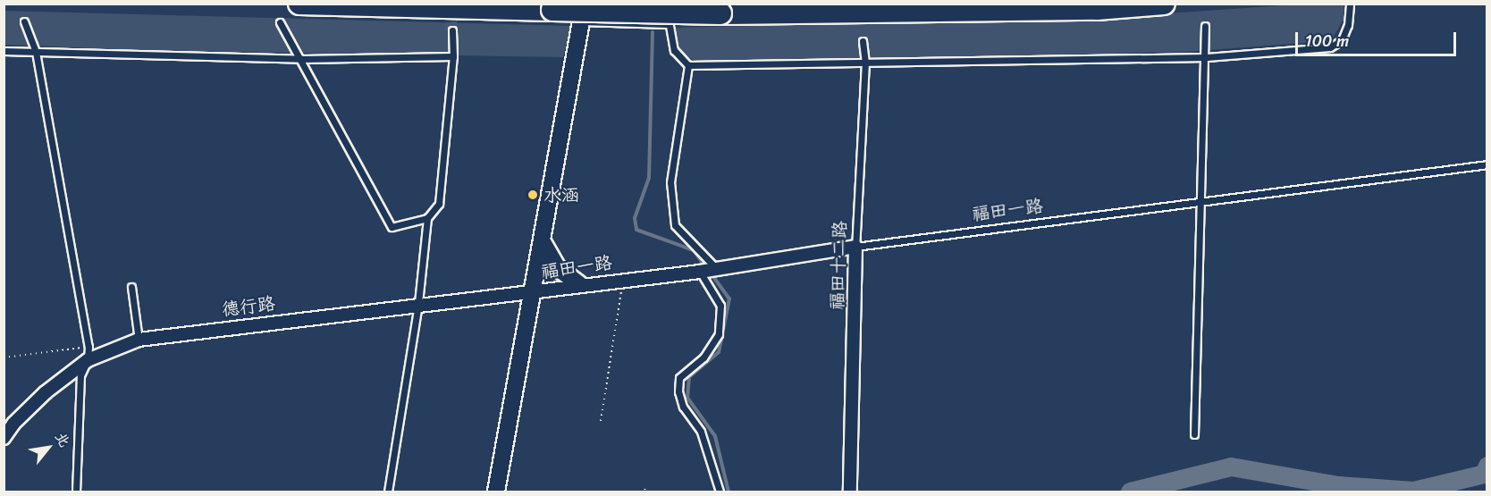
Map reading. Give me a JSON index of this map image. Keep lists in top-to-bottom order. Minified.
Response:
{"streets":{"street":["福田一路","福田十二路","德行路"]},"crossings":[["福田一路","福田十二路"],["福田一路","德行路"]],"places":["水涵"],"scale_bar":"100 m","north":"top right"}
